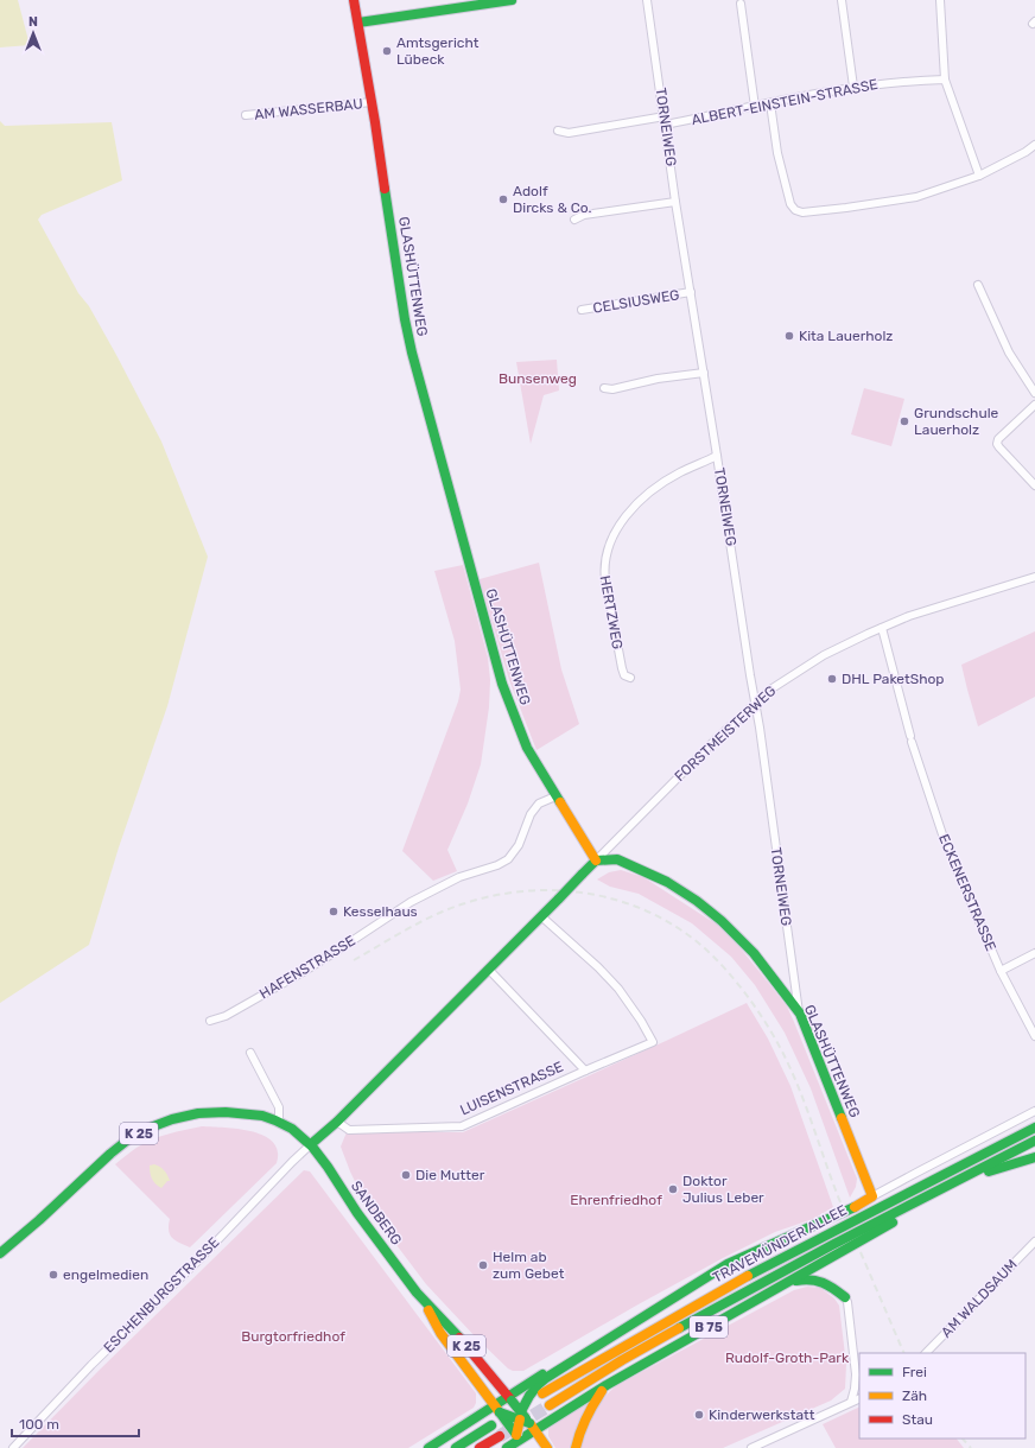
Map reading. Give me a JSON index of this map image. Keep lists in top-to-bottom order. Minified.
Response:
{"streets":{"main road":["GLASHÜTTENWEG","K 25","SANDBERG","TRAVEMÜNDER ALLEE","B 75"],"street":["ALBERT-EINSTEIN-STRASSE","AM WASSERBAU","TORNEIWEG","CELSIUSWEG","HERTZWEG","FORSTMEISTERWEG","ECKENERSTRASSE","HAFENSTRASSE","LUISENSTRASSE","ESCHENBURGSTRASSE","AM WALDSAUM"]},"crossings":[["ALBERT-EINSTEIN-STRASSE","TORNEIWEG"],["AM WASSERBAU","GLASHÜTTENWEG"],["TORNEIWEG","GLASHÜTTENWEG"],["TORNEIWEG","CELSIUSWEG"],["TORNEIWEG","HERTZWEG"],["TORNEIWEG","FORSTMEISTERWEG"],["GLASHÜTTENWEG","FORSTMEISTERWEG"],["GLASHÜTTENWEG","HAFENSTRASSE"],["GLASHÜTTENWEG","TRAVEMÜNDER ALLEE"],["FORSTMEISTERWEG","ECKENERSTRASSE"],["K 25","SANDBERG"],["K 25","ESCHENBURGSTRASSE"],["SANDBERG","ESCHENBURGSTRASSE"],["TRAVEMÜNDER ALLEE","B 75"]],"parks":["Bunsenweg","Ehrenfriedhof","Burgtorfriedhof","Rudolf-Groth-Park"],"places":["Amtsgericht Lübeck","Adolf Dircks & Co.","Kita Lauerholz","Grundschule Lauerholz","DHL PaketShop","Kesselhaus","Die Mutter","Doktor Julius Leber","Helm ab zum Gebet","engelmedien","Kinderwerkstatt"],"legend":["Frei","Zäh","Stau"],"scale_bar":"100 m","north":"top"}
